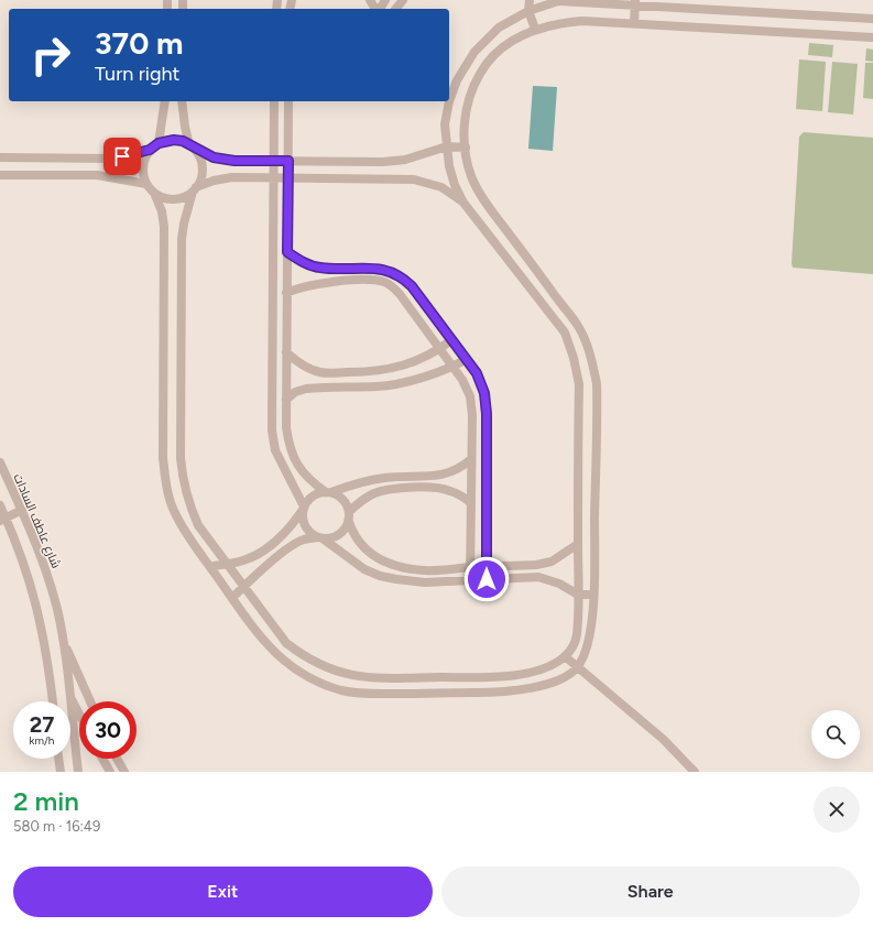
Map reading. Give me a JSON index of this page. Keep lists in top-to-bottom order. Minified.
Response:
{"streets":{"street":["شارع عاطف السادات"]},"page":{"turn":["370 m","Turn right"],"speed":"27 km/h","limit":"30","heading":["2 min","580 m · 16:49"],"buttons":["Exit","Share"]}}
